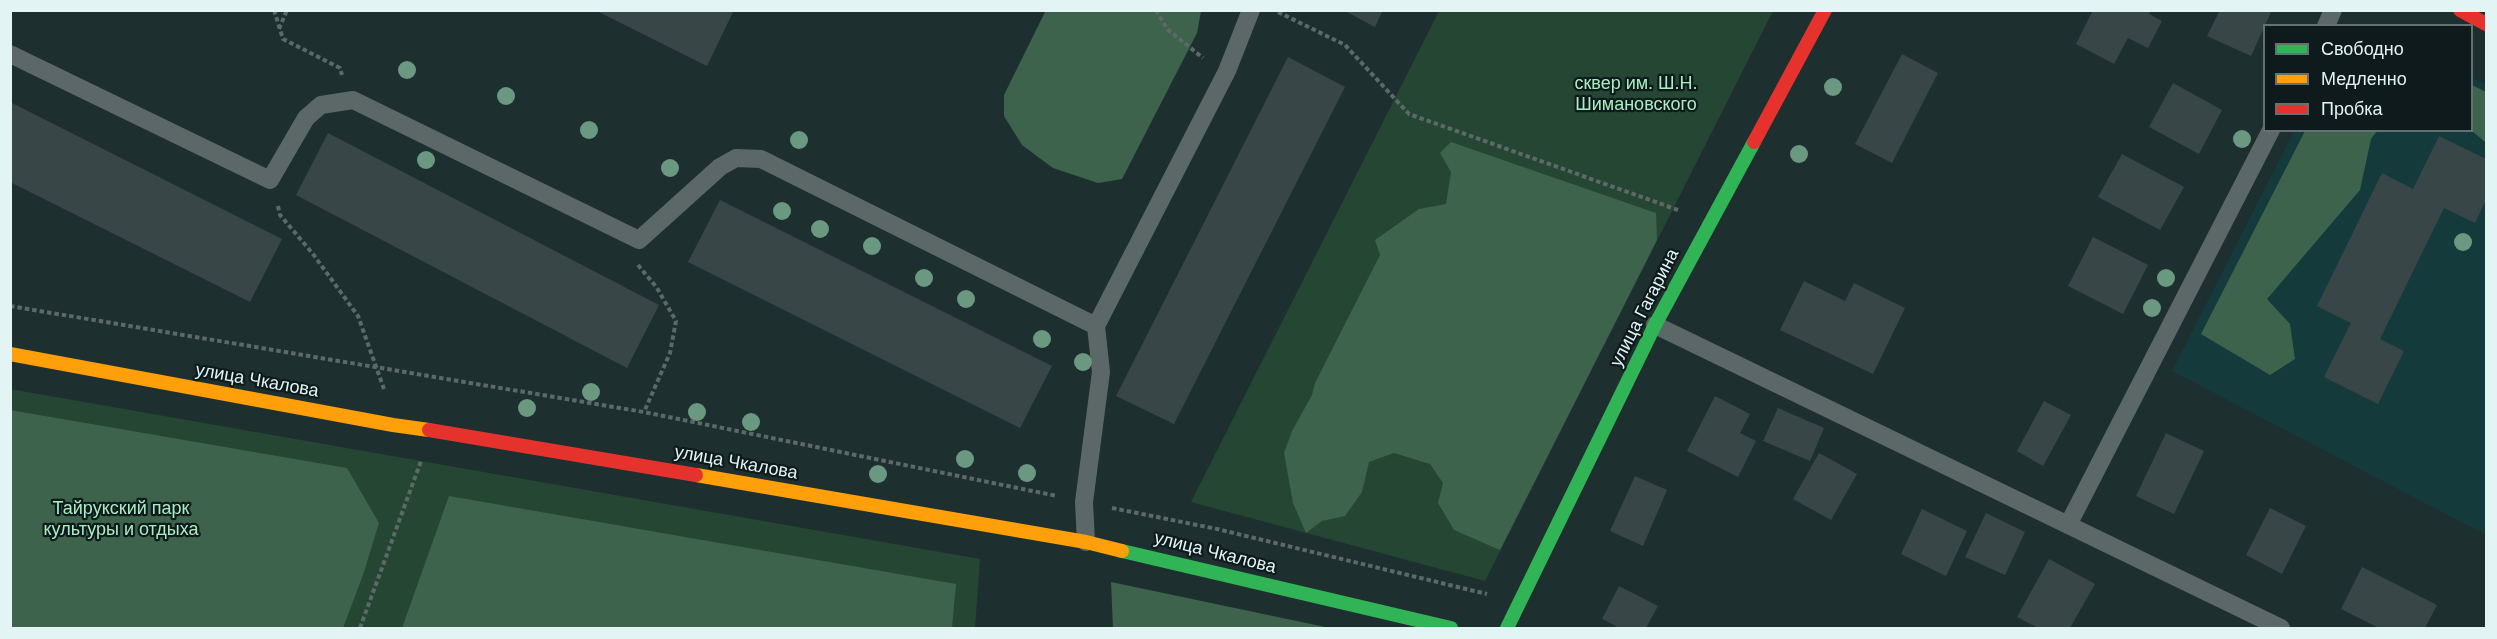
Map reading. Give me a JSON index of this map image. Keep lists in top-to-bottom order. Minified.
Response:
{"streets":{"street":["улица Гагарина","улица Чкалова"]},"parks":["сквер им. Ш.Н. Шимановского","Тайрукский парк культуры и отдыха"],"legend":["Свободно","Медленно","Пробка"]}
